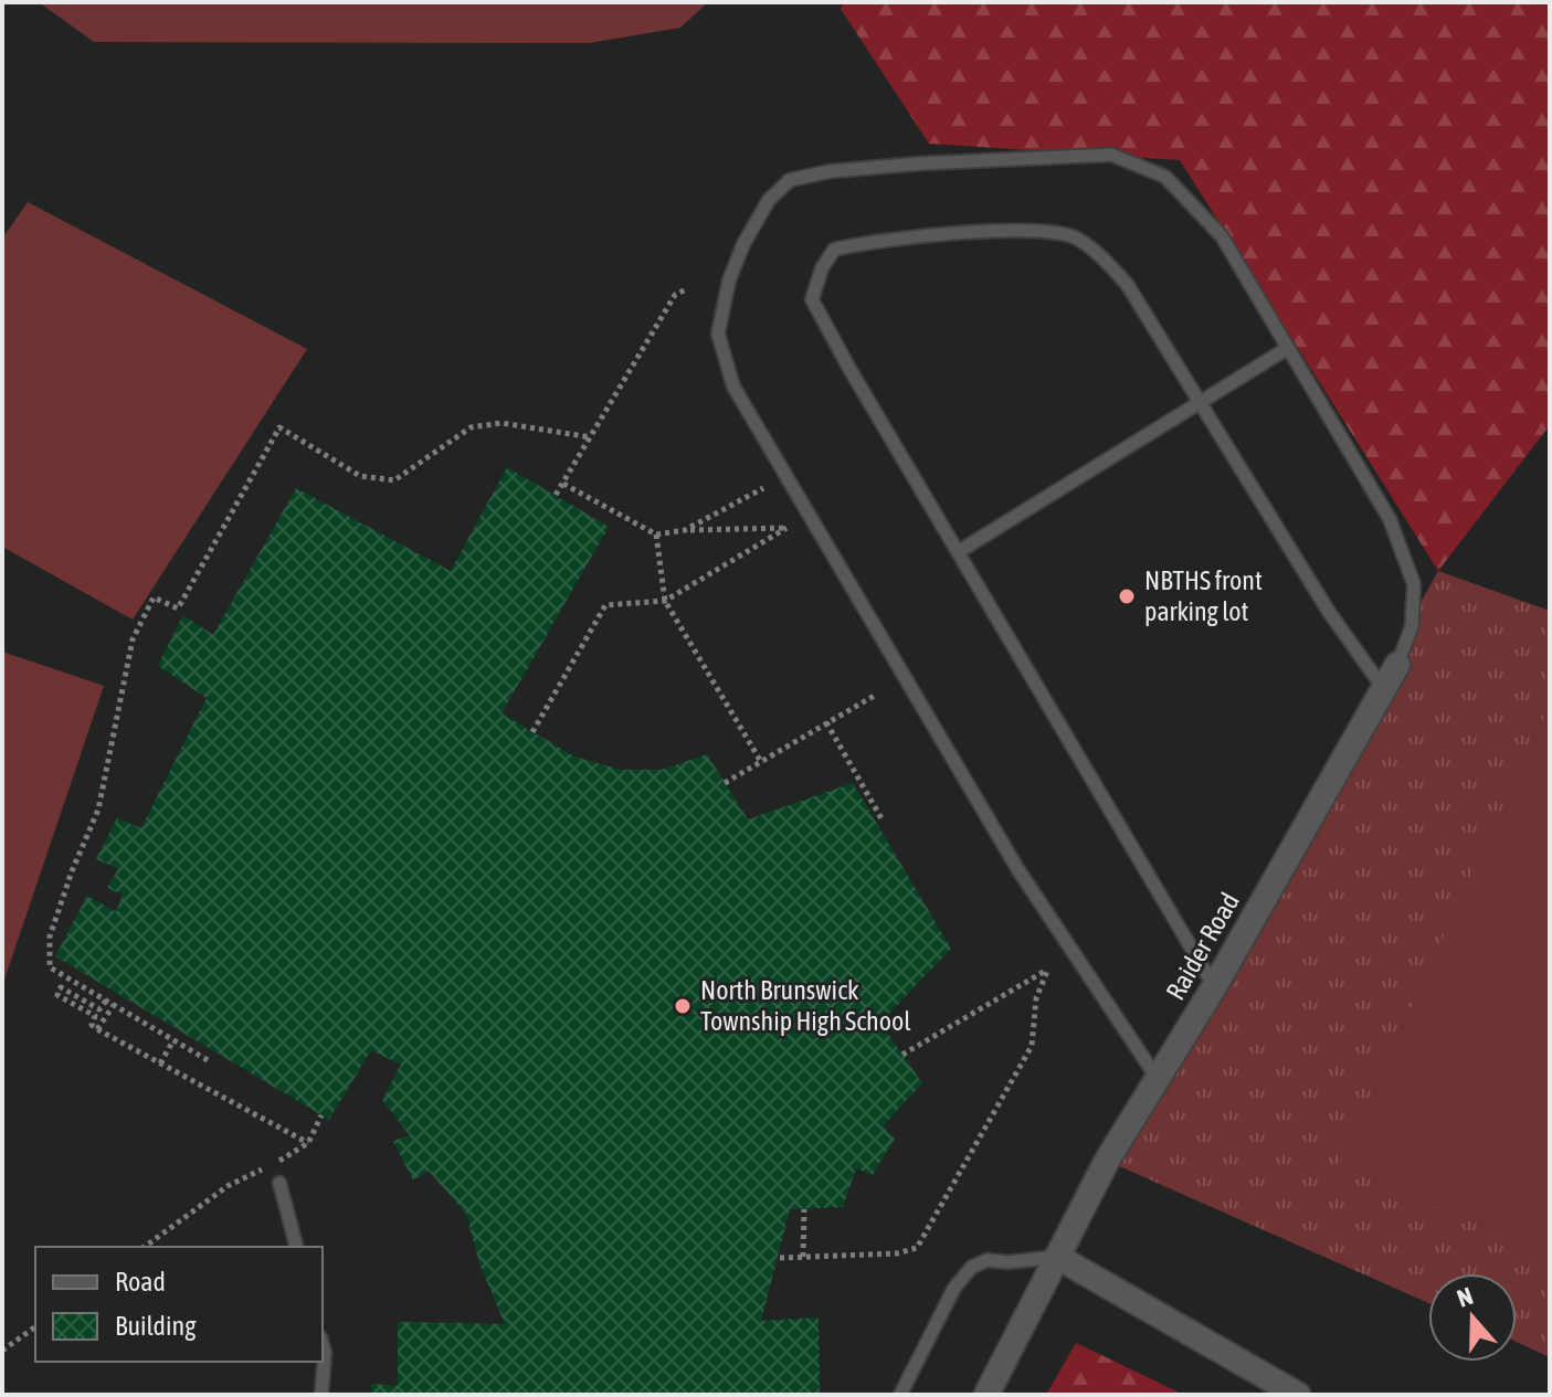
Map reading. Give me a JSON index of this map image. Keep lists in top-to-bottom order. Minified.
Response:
{"streets":{"street":["Raider Road"]},"places":["NBTHS front parking lot","North Brunswick Township High School"],"legend":["Road","Building"],"north":"top"}
